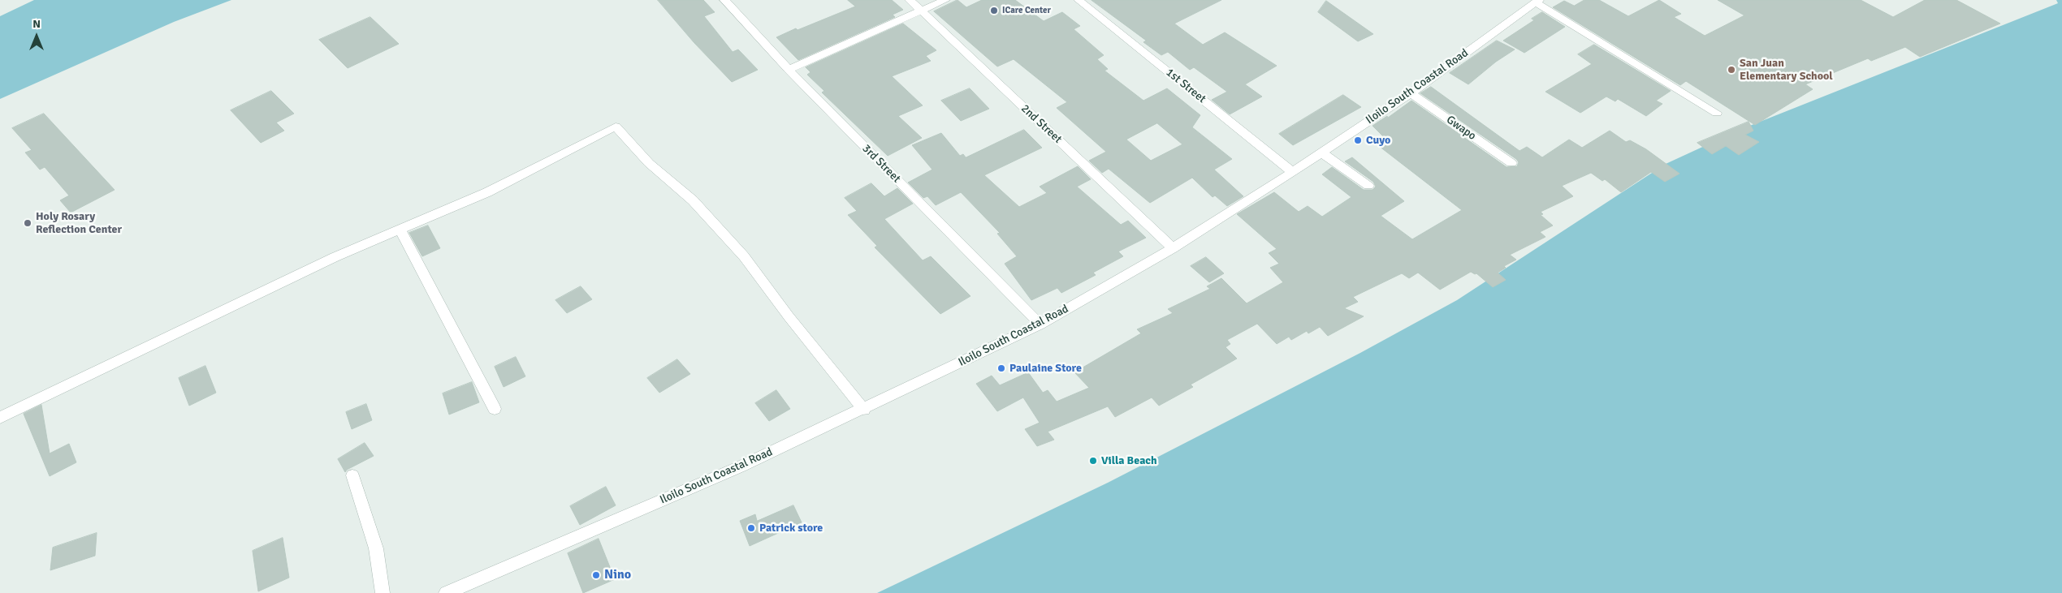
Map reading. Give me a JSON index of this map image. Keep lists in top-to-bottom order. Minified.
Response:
{"streets":{"street":["1st Street","Iloilo South Coastal Road","2nd Street","Gwapo","3rd Street"]},"crossings":[["1st Street","Iloilo South Coastal Road"],["Iloilo South Coastal Road","2nd Street"],["Iloilo South Coastal Road","Gwapo"],["Iloilo South Coastal Road","3rd Street"]],"places":["ICare Center","San Juan Elementary School","Cuyo","Holy Rosary Reflection Center","Paulaine Store","Villa Beach","Patrick store","Nino"],"north":"top"}
